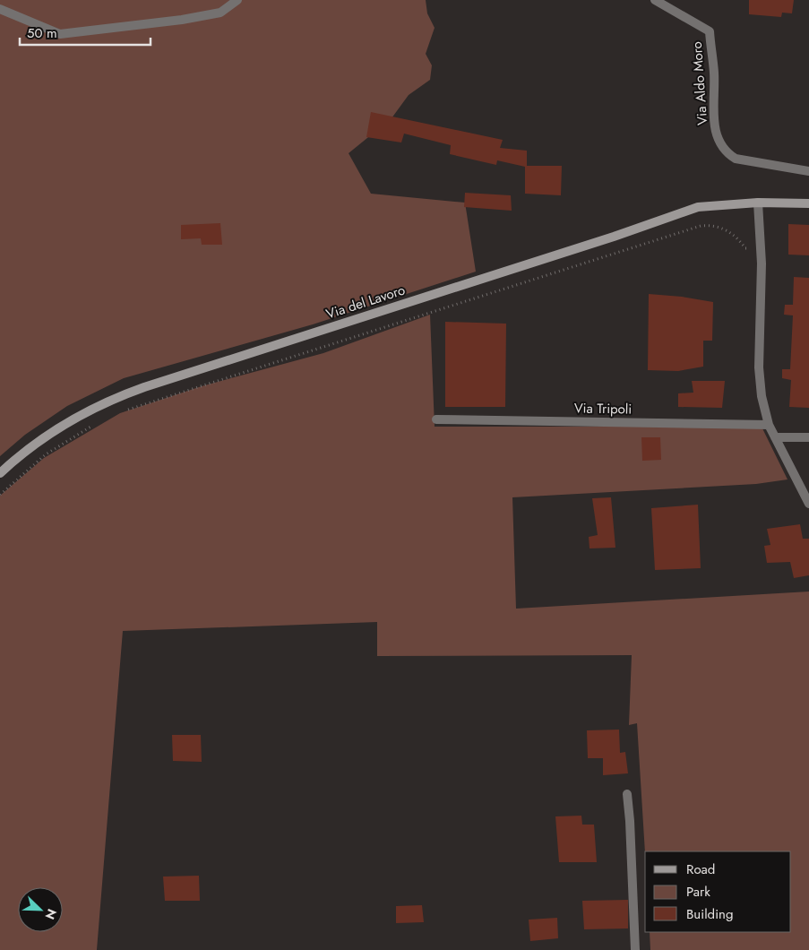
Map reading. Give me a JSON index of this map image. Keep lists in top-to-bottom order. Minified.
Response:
{"streets":{"street":["Via Aldo Moro","Via del Lavoro","Via Tripoli"]},"legend":["Road","Park","Building"],"scale_bar":"50 m","north":"bottom right"}
